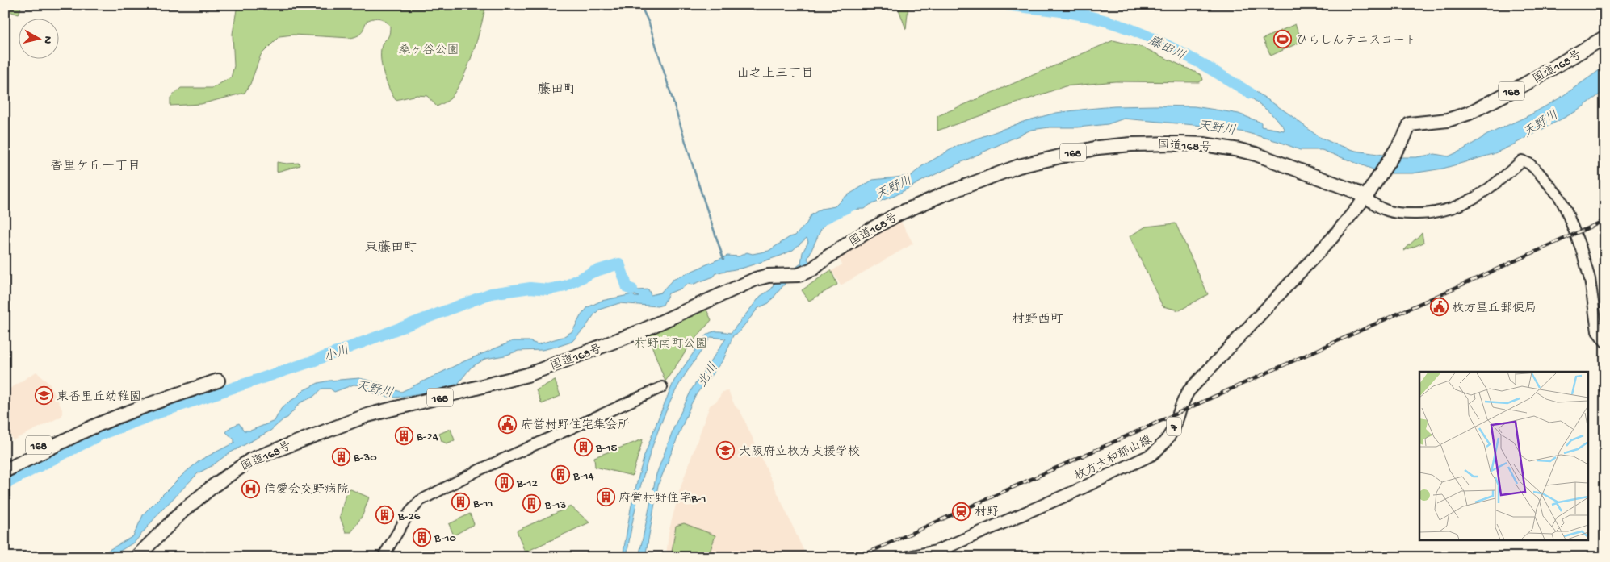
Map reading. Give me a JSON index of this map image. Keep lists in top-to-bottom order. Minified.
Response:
{"streets":{"highway":["国道168号","168"],"main road":["7","枚方大和郡山線"]},"crossings":[["国道168号","枚方大和郡山線"]],"districts":["山之上三丁目","藤田町","香里ケ丘一丁目","東藤田町","村野西町"],"water":["藤田川","天野川","小川","北川"],"parks":["桑ヶ谷公園","村野南町公園"],"places":{"sports":["ひらしんテニスコート"],"public building":["枚方星丘郵便局","府営村野住宅集会所"],"school or university":["東香里丘幼稚園","大阪府立枚方支援学校"],"building":["B-24","B-15","B-30","B-14","B-12","府営村野住宅B-1","B-11","B-13","B-26","B-10"],"hospital":["信愛会交野病院"],"station":["村野"]},"north":"right"}
